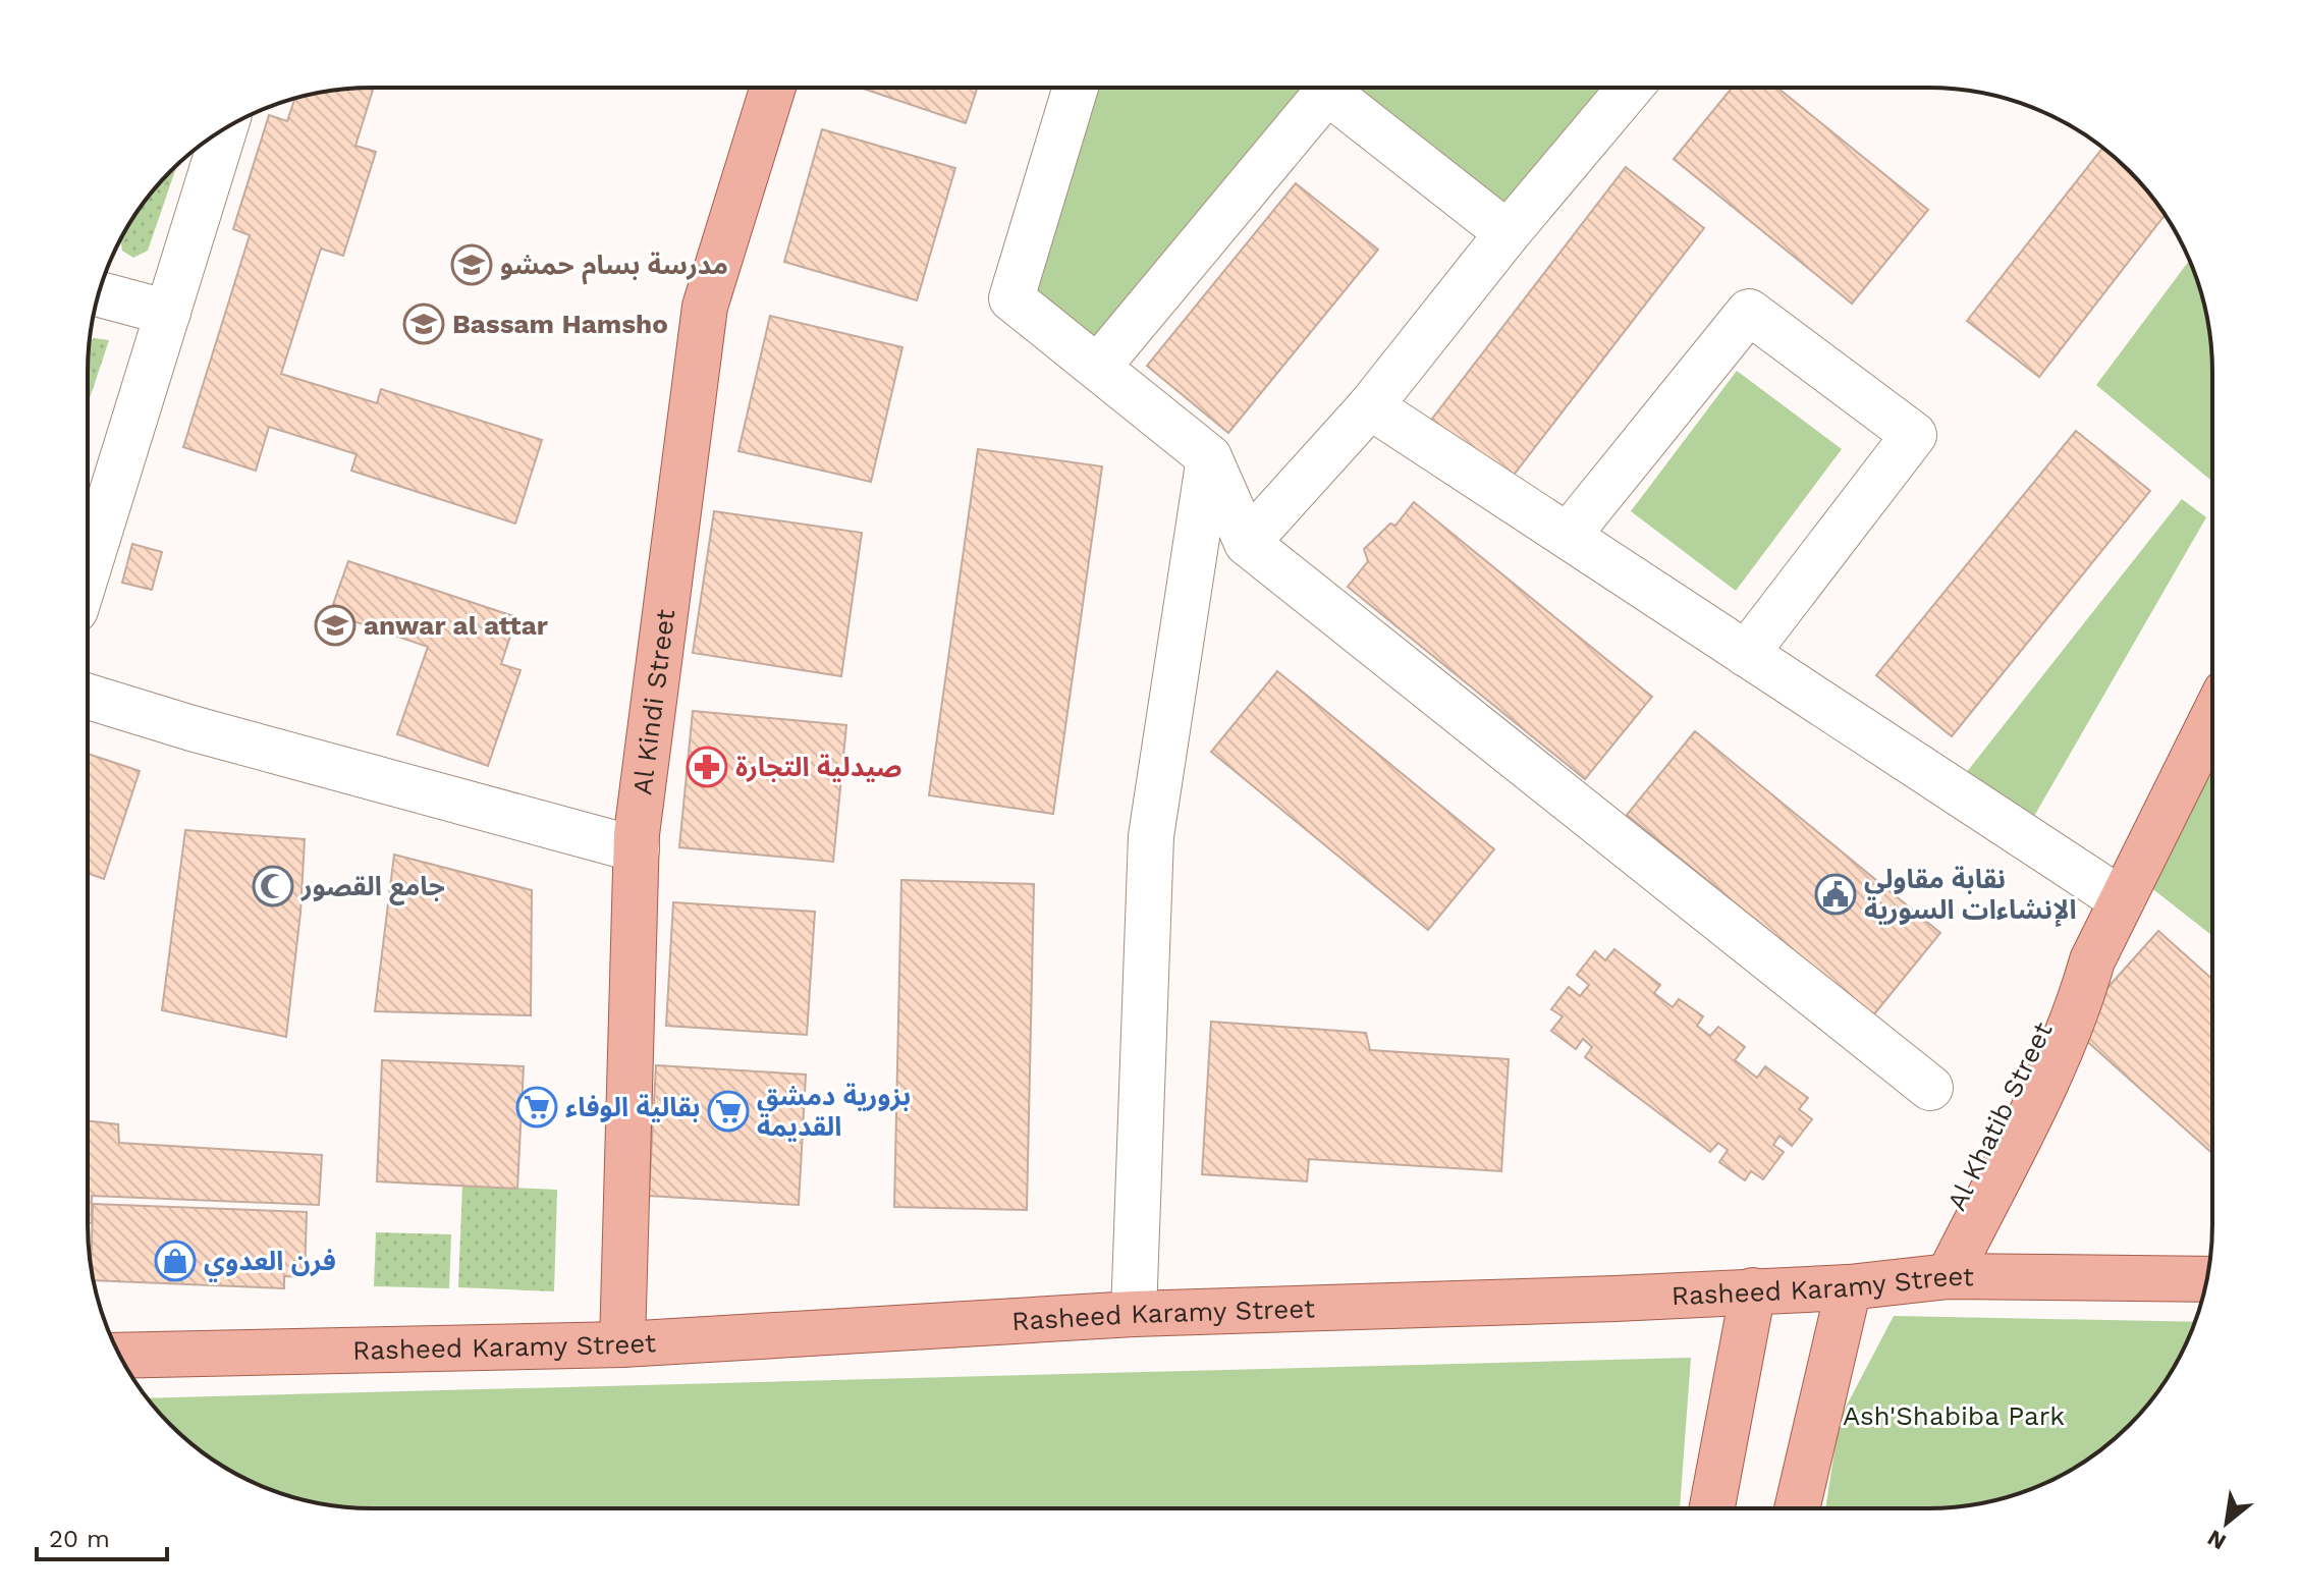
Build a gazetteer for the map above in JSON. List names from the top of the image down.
{
  "streets": {
    "main road": ["Al Kindi Street", "Al Khatib Street", "Rasheed Karamy Street"]
  },
  "crossings": [
    ["Al Kindi Street", "Rasheed Karamy Street"],
    ["Al Khatib Street", "Rasheed Karamy Street"]
  ],
  "parks": ["Ash'Shabiba Park"],
  "places": {
    "school or university": ["مدرسة بسام حمشو", "Bassam Hamsho", "anwar al attar"],
    "pharmacy": ["صيدلية التجارة"],
    "mosque": ["جامع القصور"],
    "public building": ["نقابة مقاولي الإنشاءات السورية"],
    "supermarket": ["بقالية الوفاء", "بزورية دمشق القديمة"],
    "shop": ["فرن العدوي"]
  },
  "scale_bar": "20 m",
  "north": "bottom left"
}
